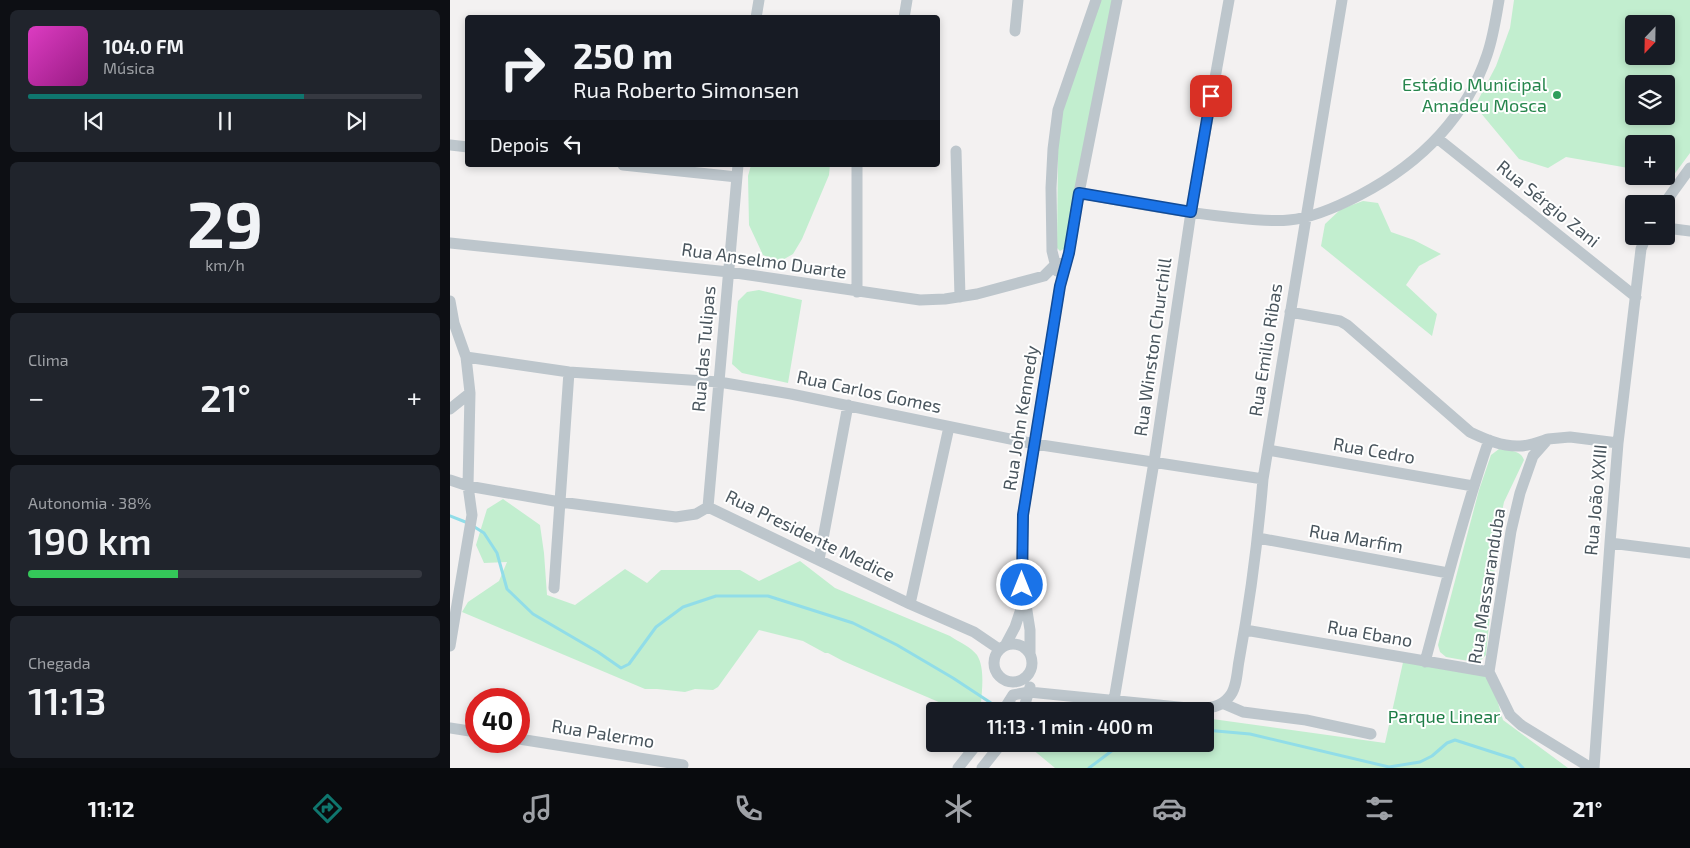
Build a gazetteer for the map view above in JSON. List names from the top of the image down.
{
  "streets": {
    "street": [
      "Rua Sérgio Zani",
      "Rua Anselmo Duarte",
      "Rua Winston Churchill",
      "Rua das Tulipas",
      "Rua Emilio Ribas",
      "Rua Carlos Gomes",
      "Rua John Kennedy",
      "Rua Cedro",
      "Rua João XXIII",
      "Rua Presidente Medice",
      "Rua Marfim",
      "Rua Massaranduba",
      "Rua Ebano",
      "Rua Palermo"
    ]
  },
  "crossings": [
    ["Rua Sérgio Zani", "Rua João XXIII"],
    ["Rua Anselmo Duarte", "Rua das Tulipas"],
    ["Rua Anselmo Duarte", "Rua John Kennedy"],
    ["Rua Winston Churchill", "Rua Carlos Gomes"],
    ["Rua das Tulipas", "Rua Carlos Gomes"],
    ["Rua das Tulipas", "Rua Presidente Medice"],
    ["Rua Emilio Ribas", "Rua Carlos Gomes"],
    ["Rua Emilio Ribas", "Rua Cedro"],
    ["Rua Emilio Ribas", "Rua Marfim"],
    ["Rua Emilio Ribas", "Rua Ebano"],
    ["Rua Carlos Gomes", "Rua John Kennedy"],
    ["Rua John Kennedy", "Rua Presidente Medice"],
    ["Rua João XXIII", "Rua Massaranduba"],
    ["Rua Massaranduba", "Rua Ebano"]
  ],
  "parks": ["Parque Linear"],
  "places": ["Estádio Municipal Amadeu Mosca"],
  "north": "bottom",
  "page": {
    "map_buttons": ["+", "−"],
    "turn": ["250 m", "Rua Roberto Simonsen"],
    "song": ["104.0 FM", "Música"],
    "then": "Depois",
    "tile": [
      ["29", "km/h"],
      "Clima",
      ["Autonomia · 38%", "190 km"],
      ["Chegada", "11:13"]
    ],
    "heat": ["−", "21°", "+"],
    "limit": "40",
    "trip": "11:13 · 1 min · 400 m",
    "tabs": ["11:12", "21°"]
  }
}
